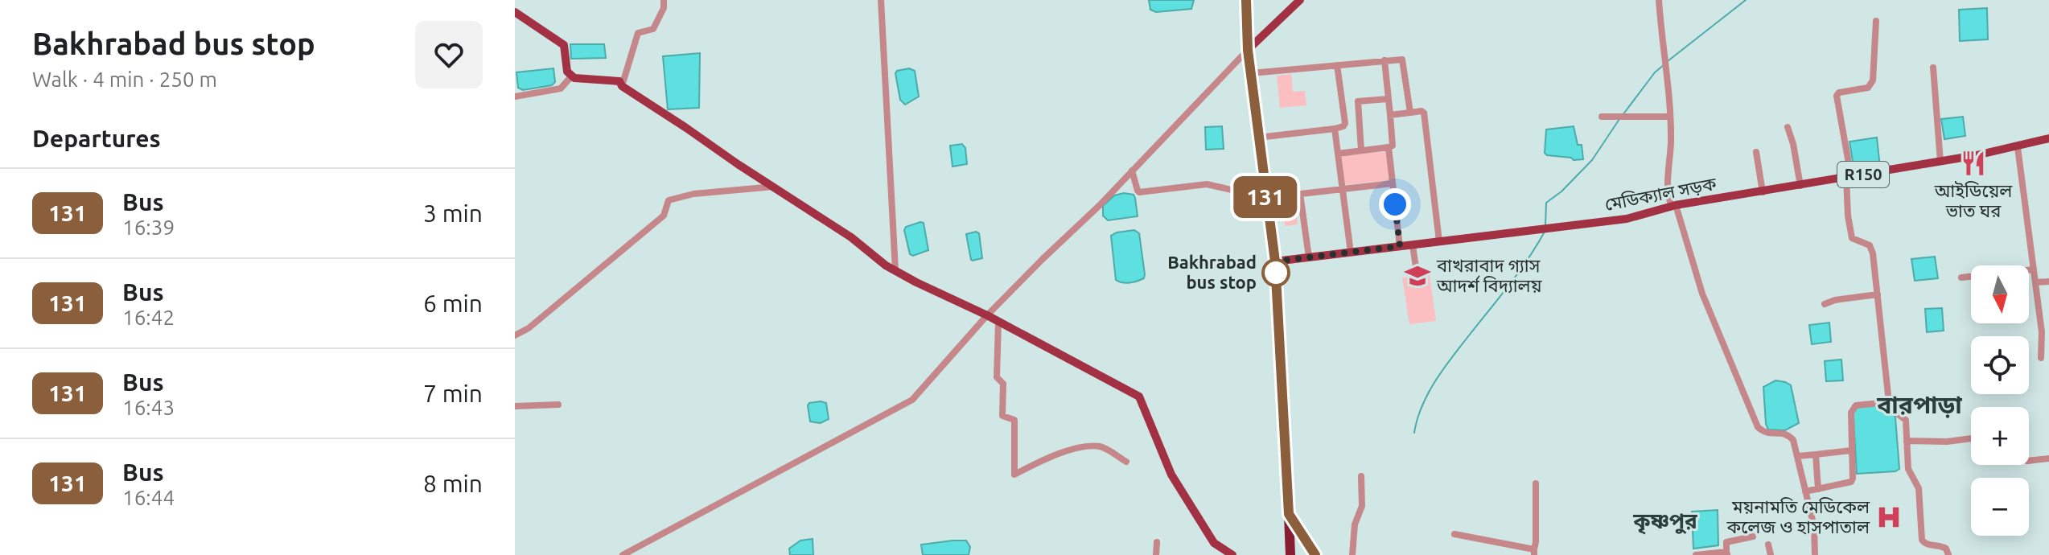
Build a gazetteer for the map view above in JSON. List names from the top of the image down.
{
  "streets": {
    "main road": ["R150", "মেডিক্যাল সড়ক"]
  },
  "districts": ["বারপাড়া", "কৃষ্ণপুর"],
  "places": {
    "restaurant": ["আইডিয়েল ভাত ঘর"],
    "other": ["Bakhrabad bus stop"],
    "school or university": ["বাখরাবাদ গ্যাস আদর্শ বিদ্যালয়"],
    "hospital": ["ময়নামতি মেডিকেল কলেজ ও হাসপাতাল"]
  },
  "lines": ["bus line 131"],
  "north": "bottom",
  "page": {
    "heading": [
      ["Bakhrabad bus stop", "Walk · 4 min · 250 m"],
      "Departures"
    ],
    "on_map": "131",
    "list": [
      {
        "mark": "131",
        "name": "Bus",
        "note": "16:39",
        "value": "3 min"
      },
      {
        "mark": "131",
        "name": "Bus",
        "note": "16:42",
        "value": "6 min"
      },
      {
        "mark": "131",
        "name": "Bus",
        "note": "16:43",
        "value": "7 min"
      },
      {
        "mark": "131",
        "name": "Bus",
        "note": "16:44",
        "value": "8 min"
      }
    ],
    "map_buttons": ["+", "−"]
  }
}
